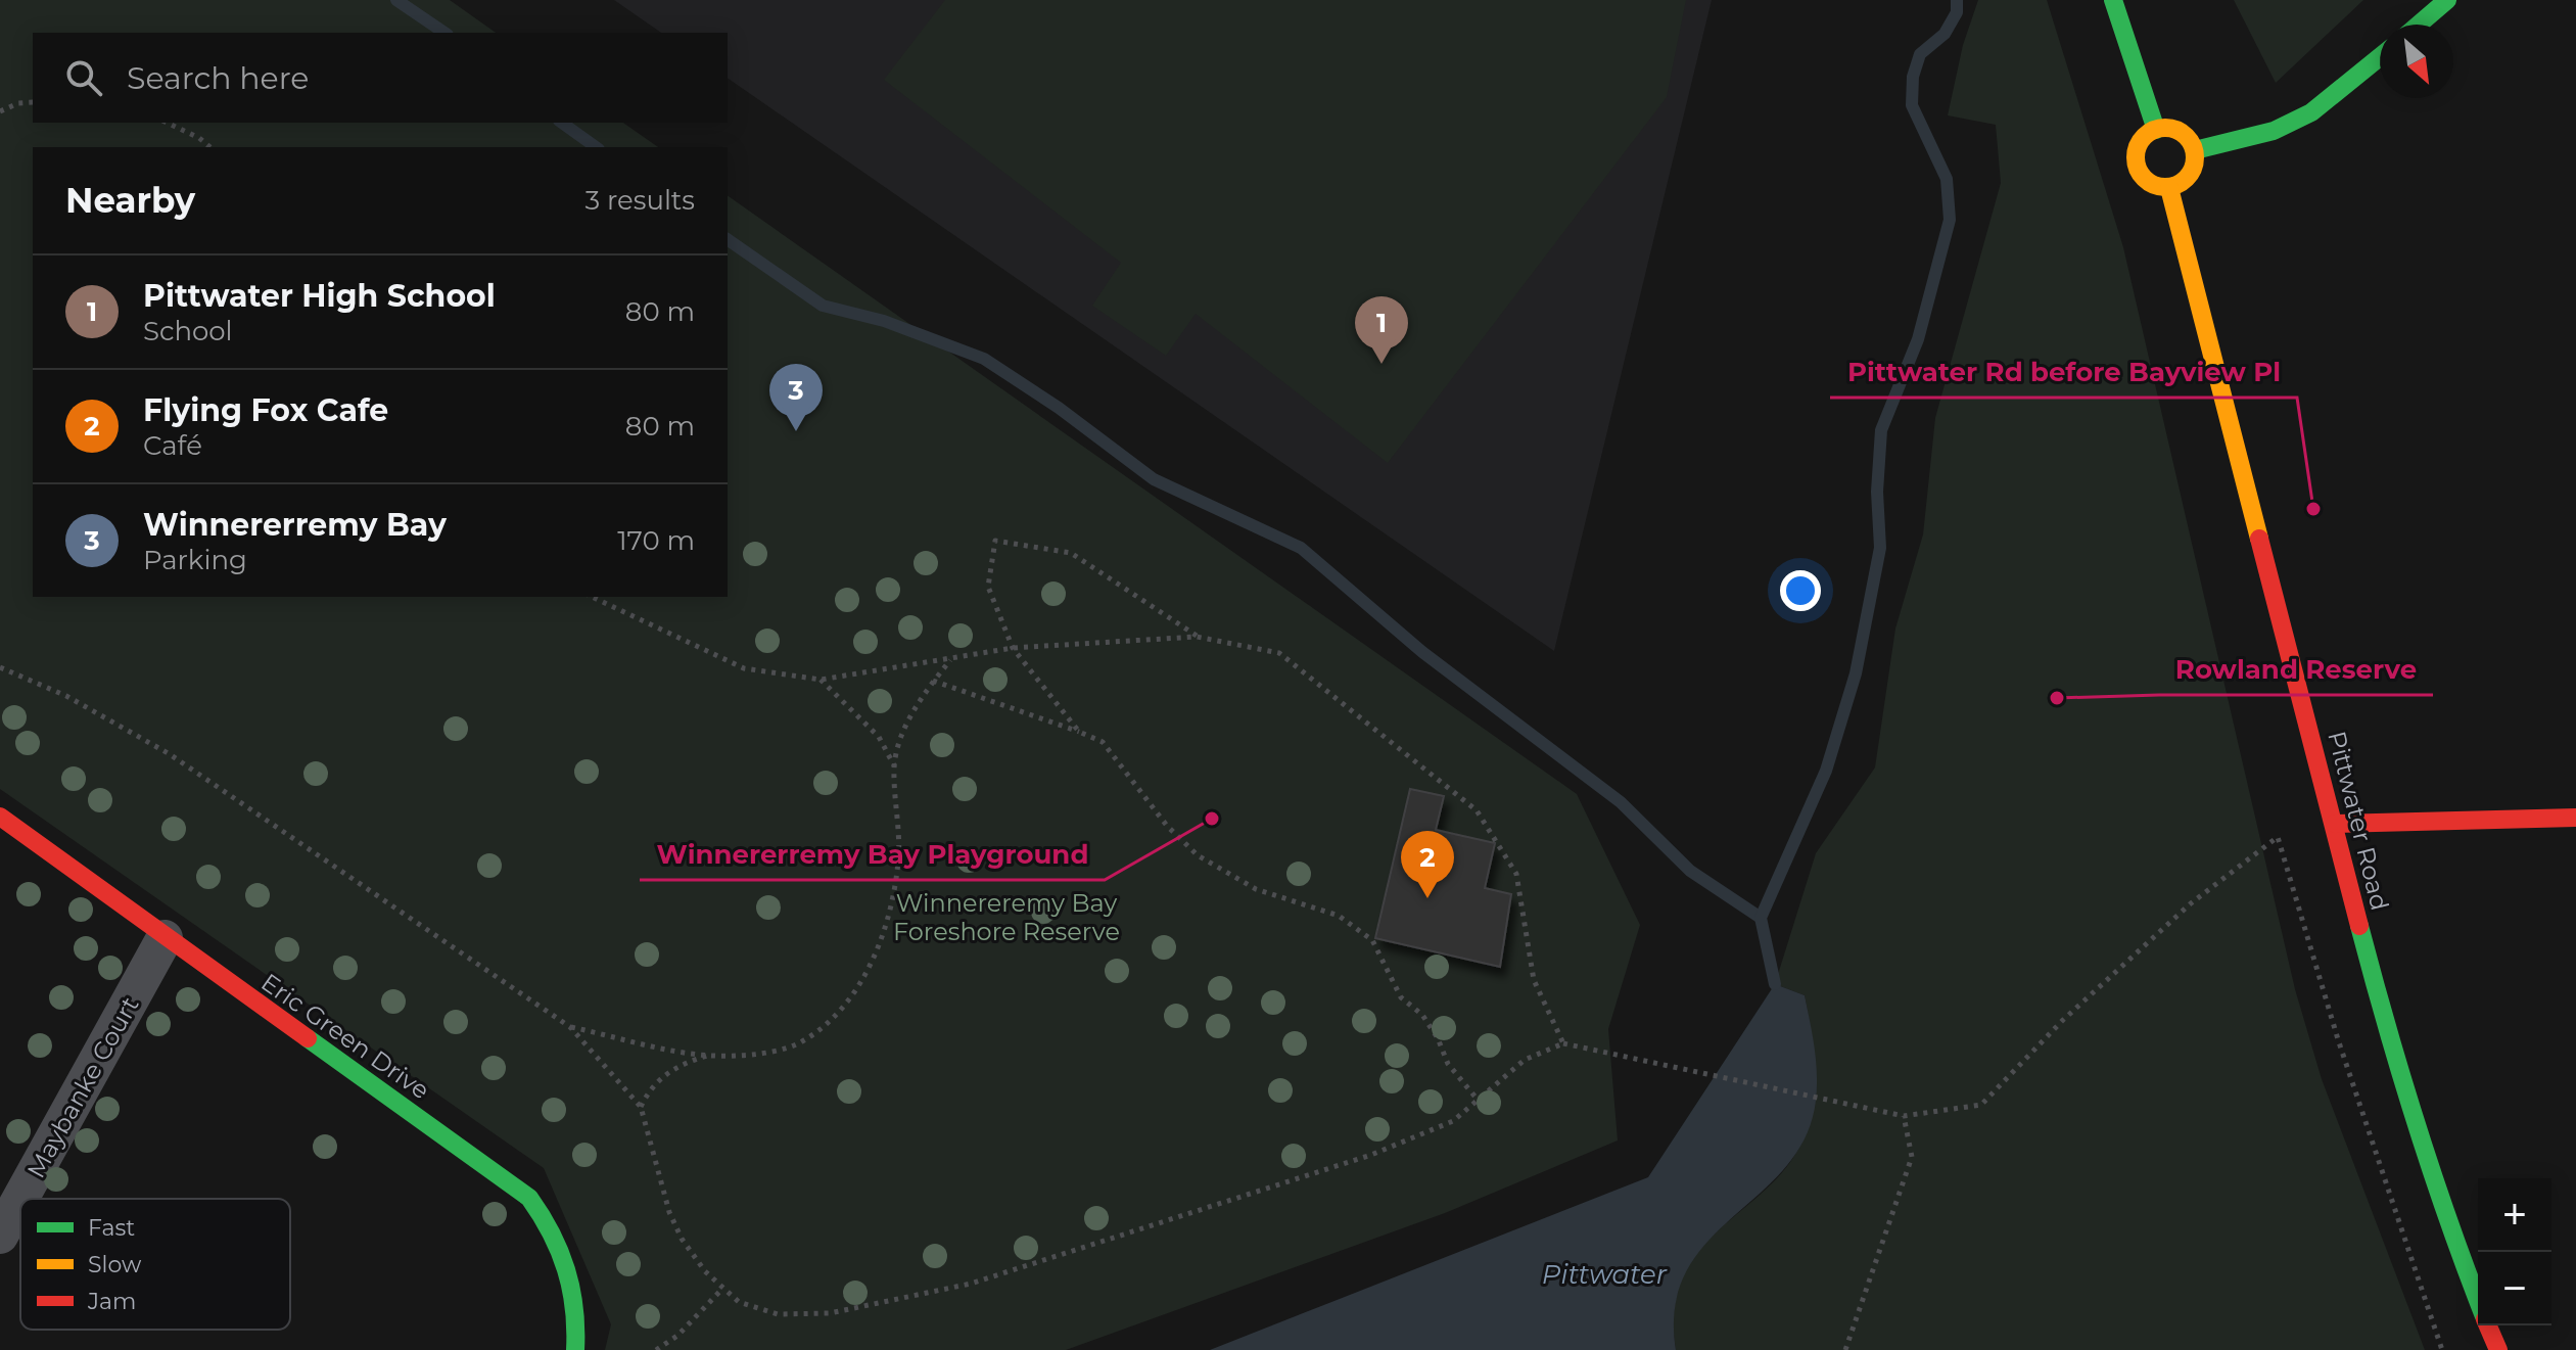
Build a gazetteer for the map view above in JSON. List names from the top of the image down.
{
  "streets": {
    "main road": ["Pittwater Road", "Eric Green Drive"],
    "street": ["Maybanke Court"]
  },
  "crossings": [
    ["Eric Green Drive", "Maybanke Court"]
  ],
  "water": ["Pittwater"],
  "parks": ["Winnereremy Bay Foreshore Reserve"],
  "places": ["Pittwater Rd before Bayview Pl", "Rowland Reserve", "Winnererremy Bay Playground"],
  "legend": ["Fast", "Slow", "Jam"],
  "north": "bottom right",
  "page": {
    "search": "Search here",
    "heading": ["Nearby", "3 results"],
    "list": [
      {
        "mark": "1",
        "name": "Pittwater High School",
        "note": "School",
        "value": "80 m"
      },
      {
        "mark": "2",
        "name": "Flying Fox Cafe",
        "note": "Café",
        "value": "80 m"
      },
      {
        "mark": "3",
        "name": "Winnererremy Bay",
        "note": "Parking",
        "value": "170 m"
      }
    ],
    "pins": ["1", "3", "2"],
    "map_buttons": ["+", "−"]
  }
}
